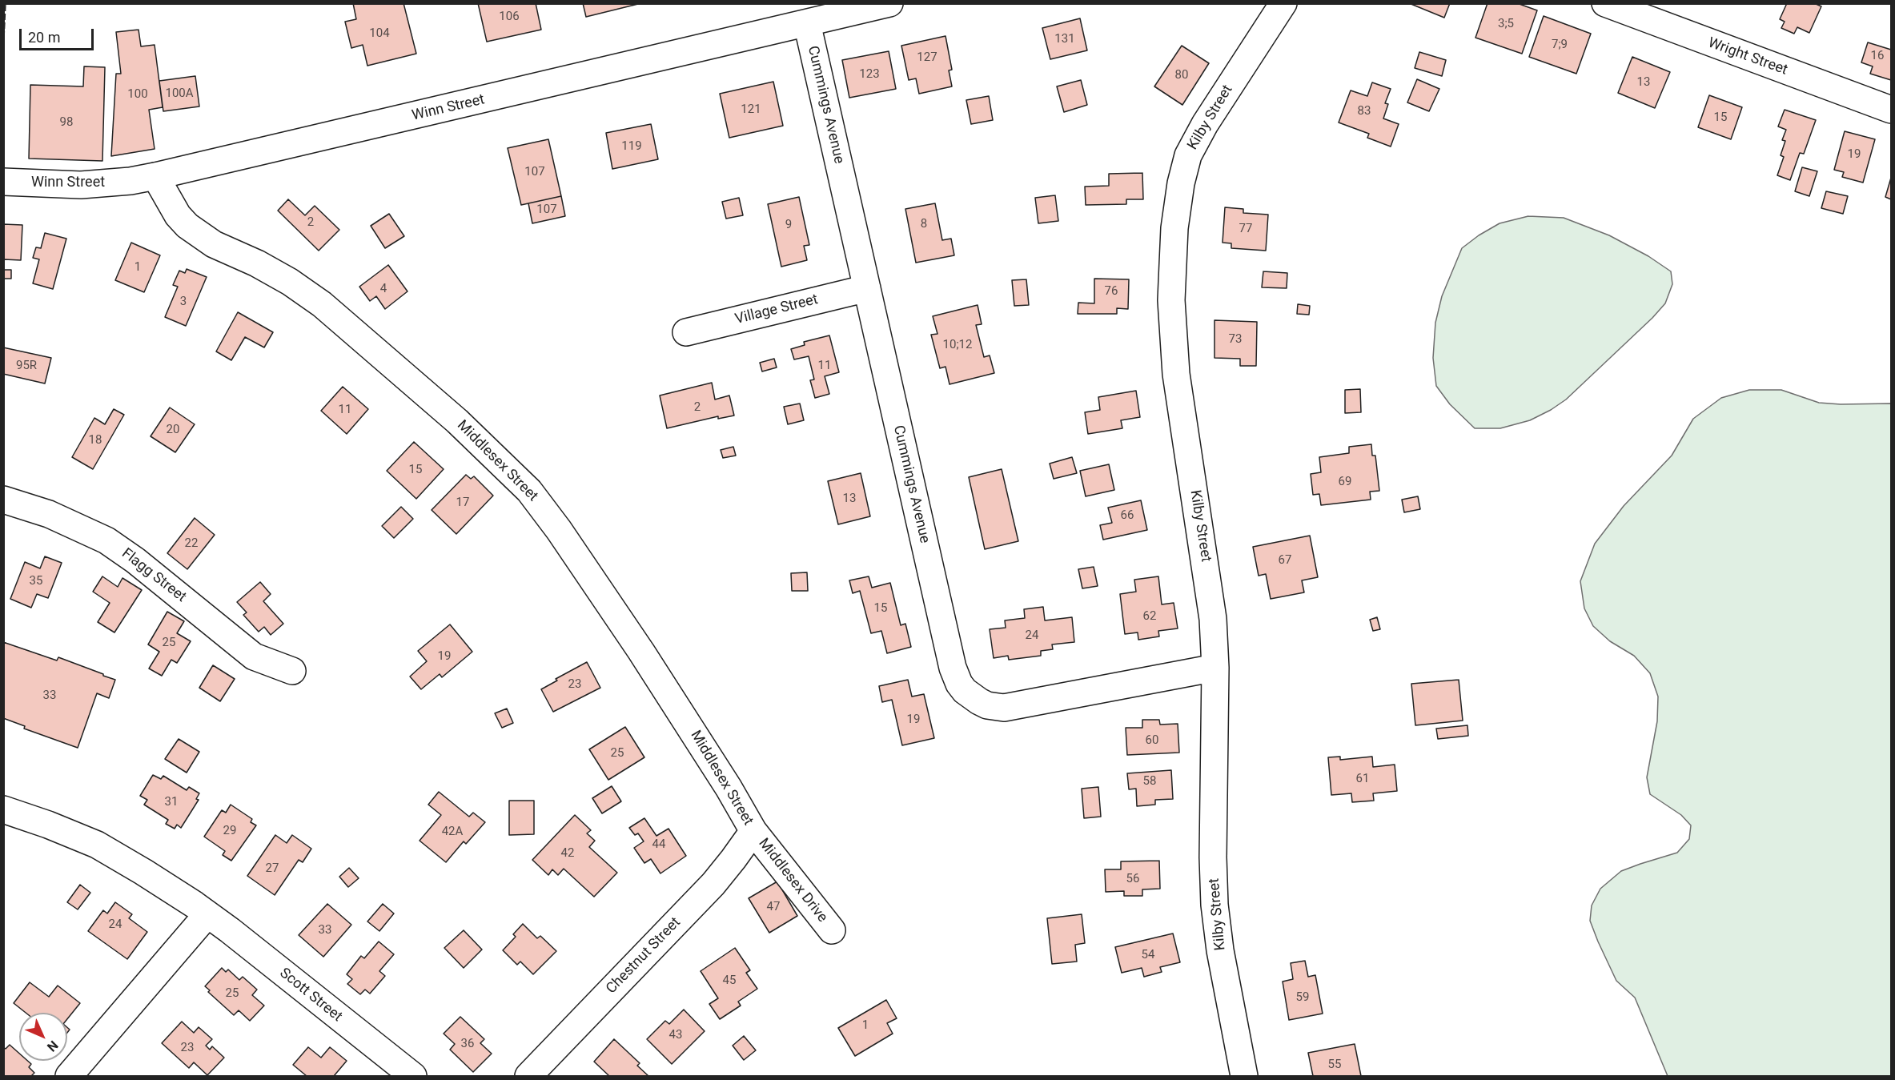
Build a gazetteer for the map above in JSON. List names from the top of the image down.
{
  "streets": {
    "street": [
      "Wright Street",
      "Cummings Avenue",
      "Winn Street",
      "Kilby Street",
      "Village Street",
      "Middlesex Street",
      "Flagg Street",
      "Middlesex Drive",
      "Chestnut Street",
      "Scott Street"
    ]
  },
  "crossings": [
    ["Cummings Avenue", "Winn Street"],
    ["Cummings Avenue", "Kilby Street"],
    ["Cummings Avenue", "Village Street"],
    ["Winn Street", "Middlesex Street"],
    ["Middlesex Street", "Middlesex Drive"],
    ["Middlesex Street", "Chestnut Street"],
    ["Middlesex Drive", "Chestnut Street"]
  ],
  "house_numbers": [
    "106",
    "3;5",
    "104",
    "131",
    "7;9",
    "16",
    "127",
    "123",
    "80",
    "13",
    "100A",
    "100",
    "121",
    "83",
    "15",
    "98",
    "119",
    "19",
    "107",
    "107",
    "2",
    "8",
    "9",
    "77",
    "1",
    "4",
    "76",
    "3",
    "73",
    "10;12",
    "95R",
    "11",
    "2",
    "11",
    "20",
    "18",
    "15",
    "69",
    "13",
    "17",
    "66",
    "22",
    "67",
    "35",
    "15",
    "62",
    "24",
    "25",
    "19",
    "23",
    "33",
    "19",
    "60",
    "25",
    "61",
    "58",
    "31",
    "29",
    "42A",
    "44",
    "42",
    "27",
    "56",
    "47",
    "24",
    "33",
    "54",
    "45",
    "25",
    "59",
    "1",
    "43",
    "36",
    "23",
    "55"
  ],
  "scale_bar": "20 m",
  "north": "bottom right"
}
